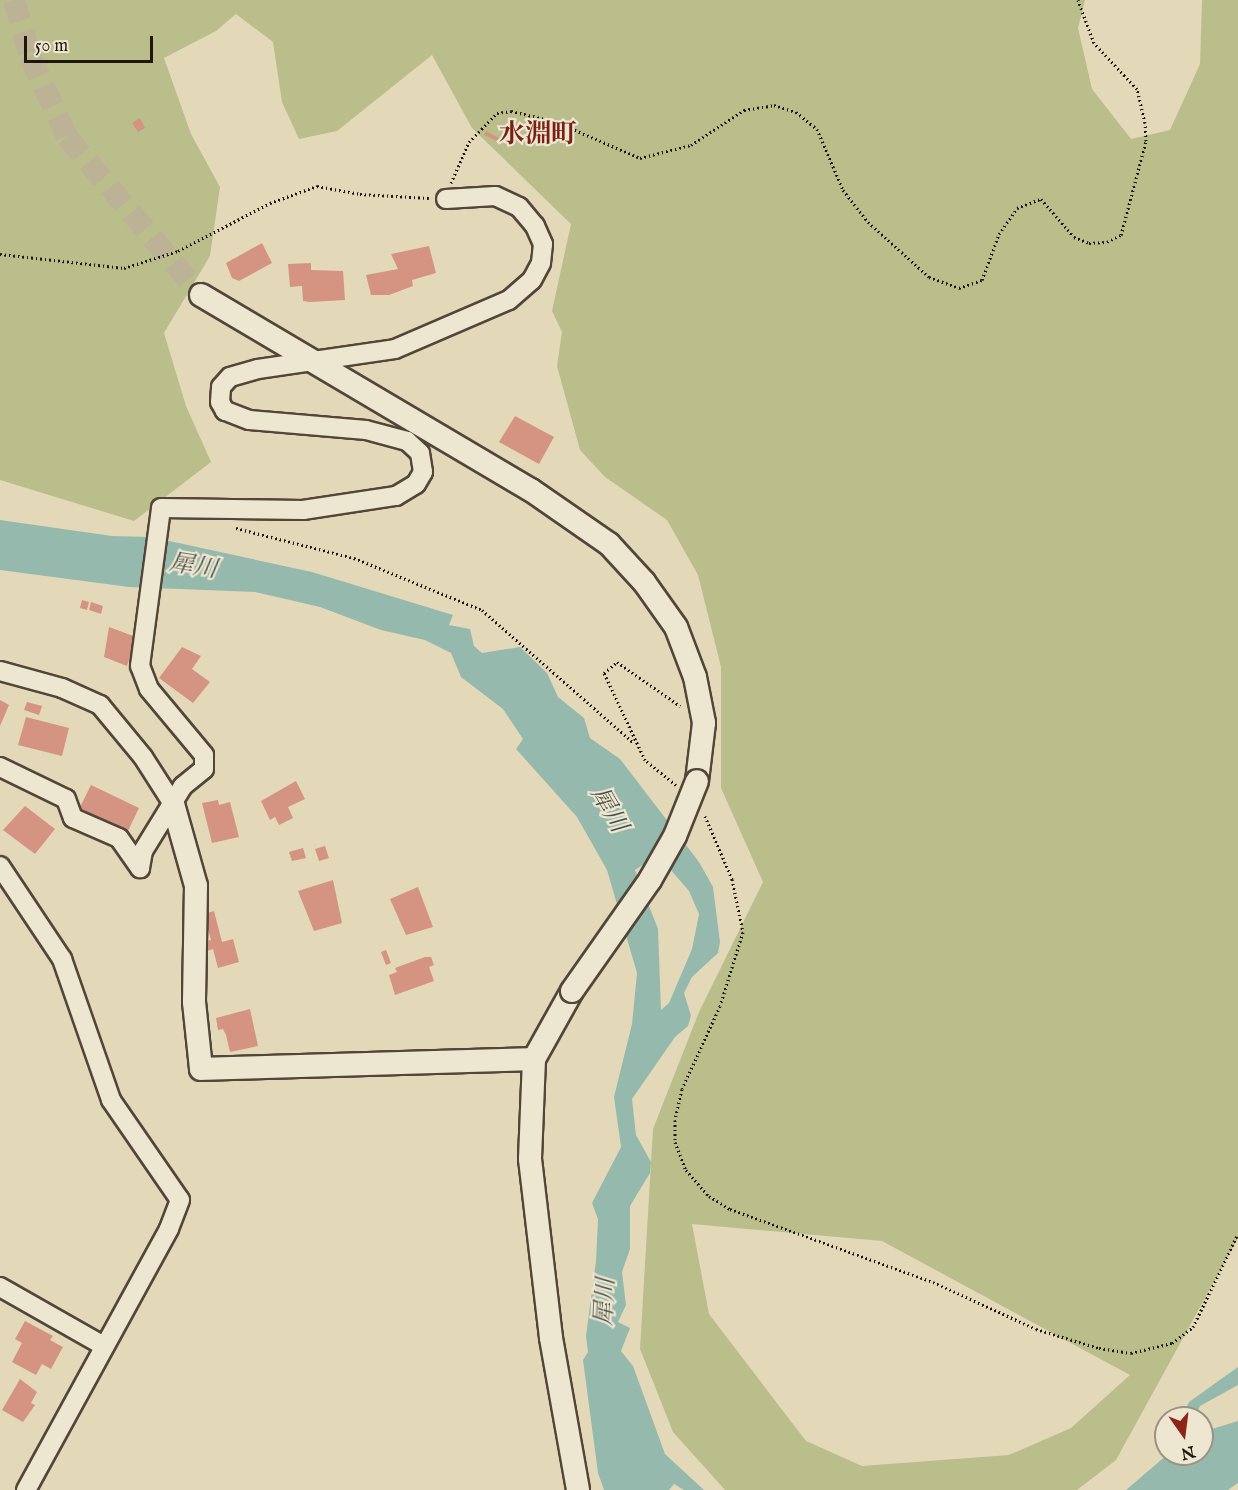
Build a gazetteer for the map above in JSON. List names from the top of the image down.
{
  "districts": ["水淵町"],
  "water": ["犀川"],
  "scale_bar": "50 m",
  "north": "bottom"
}
